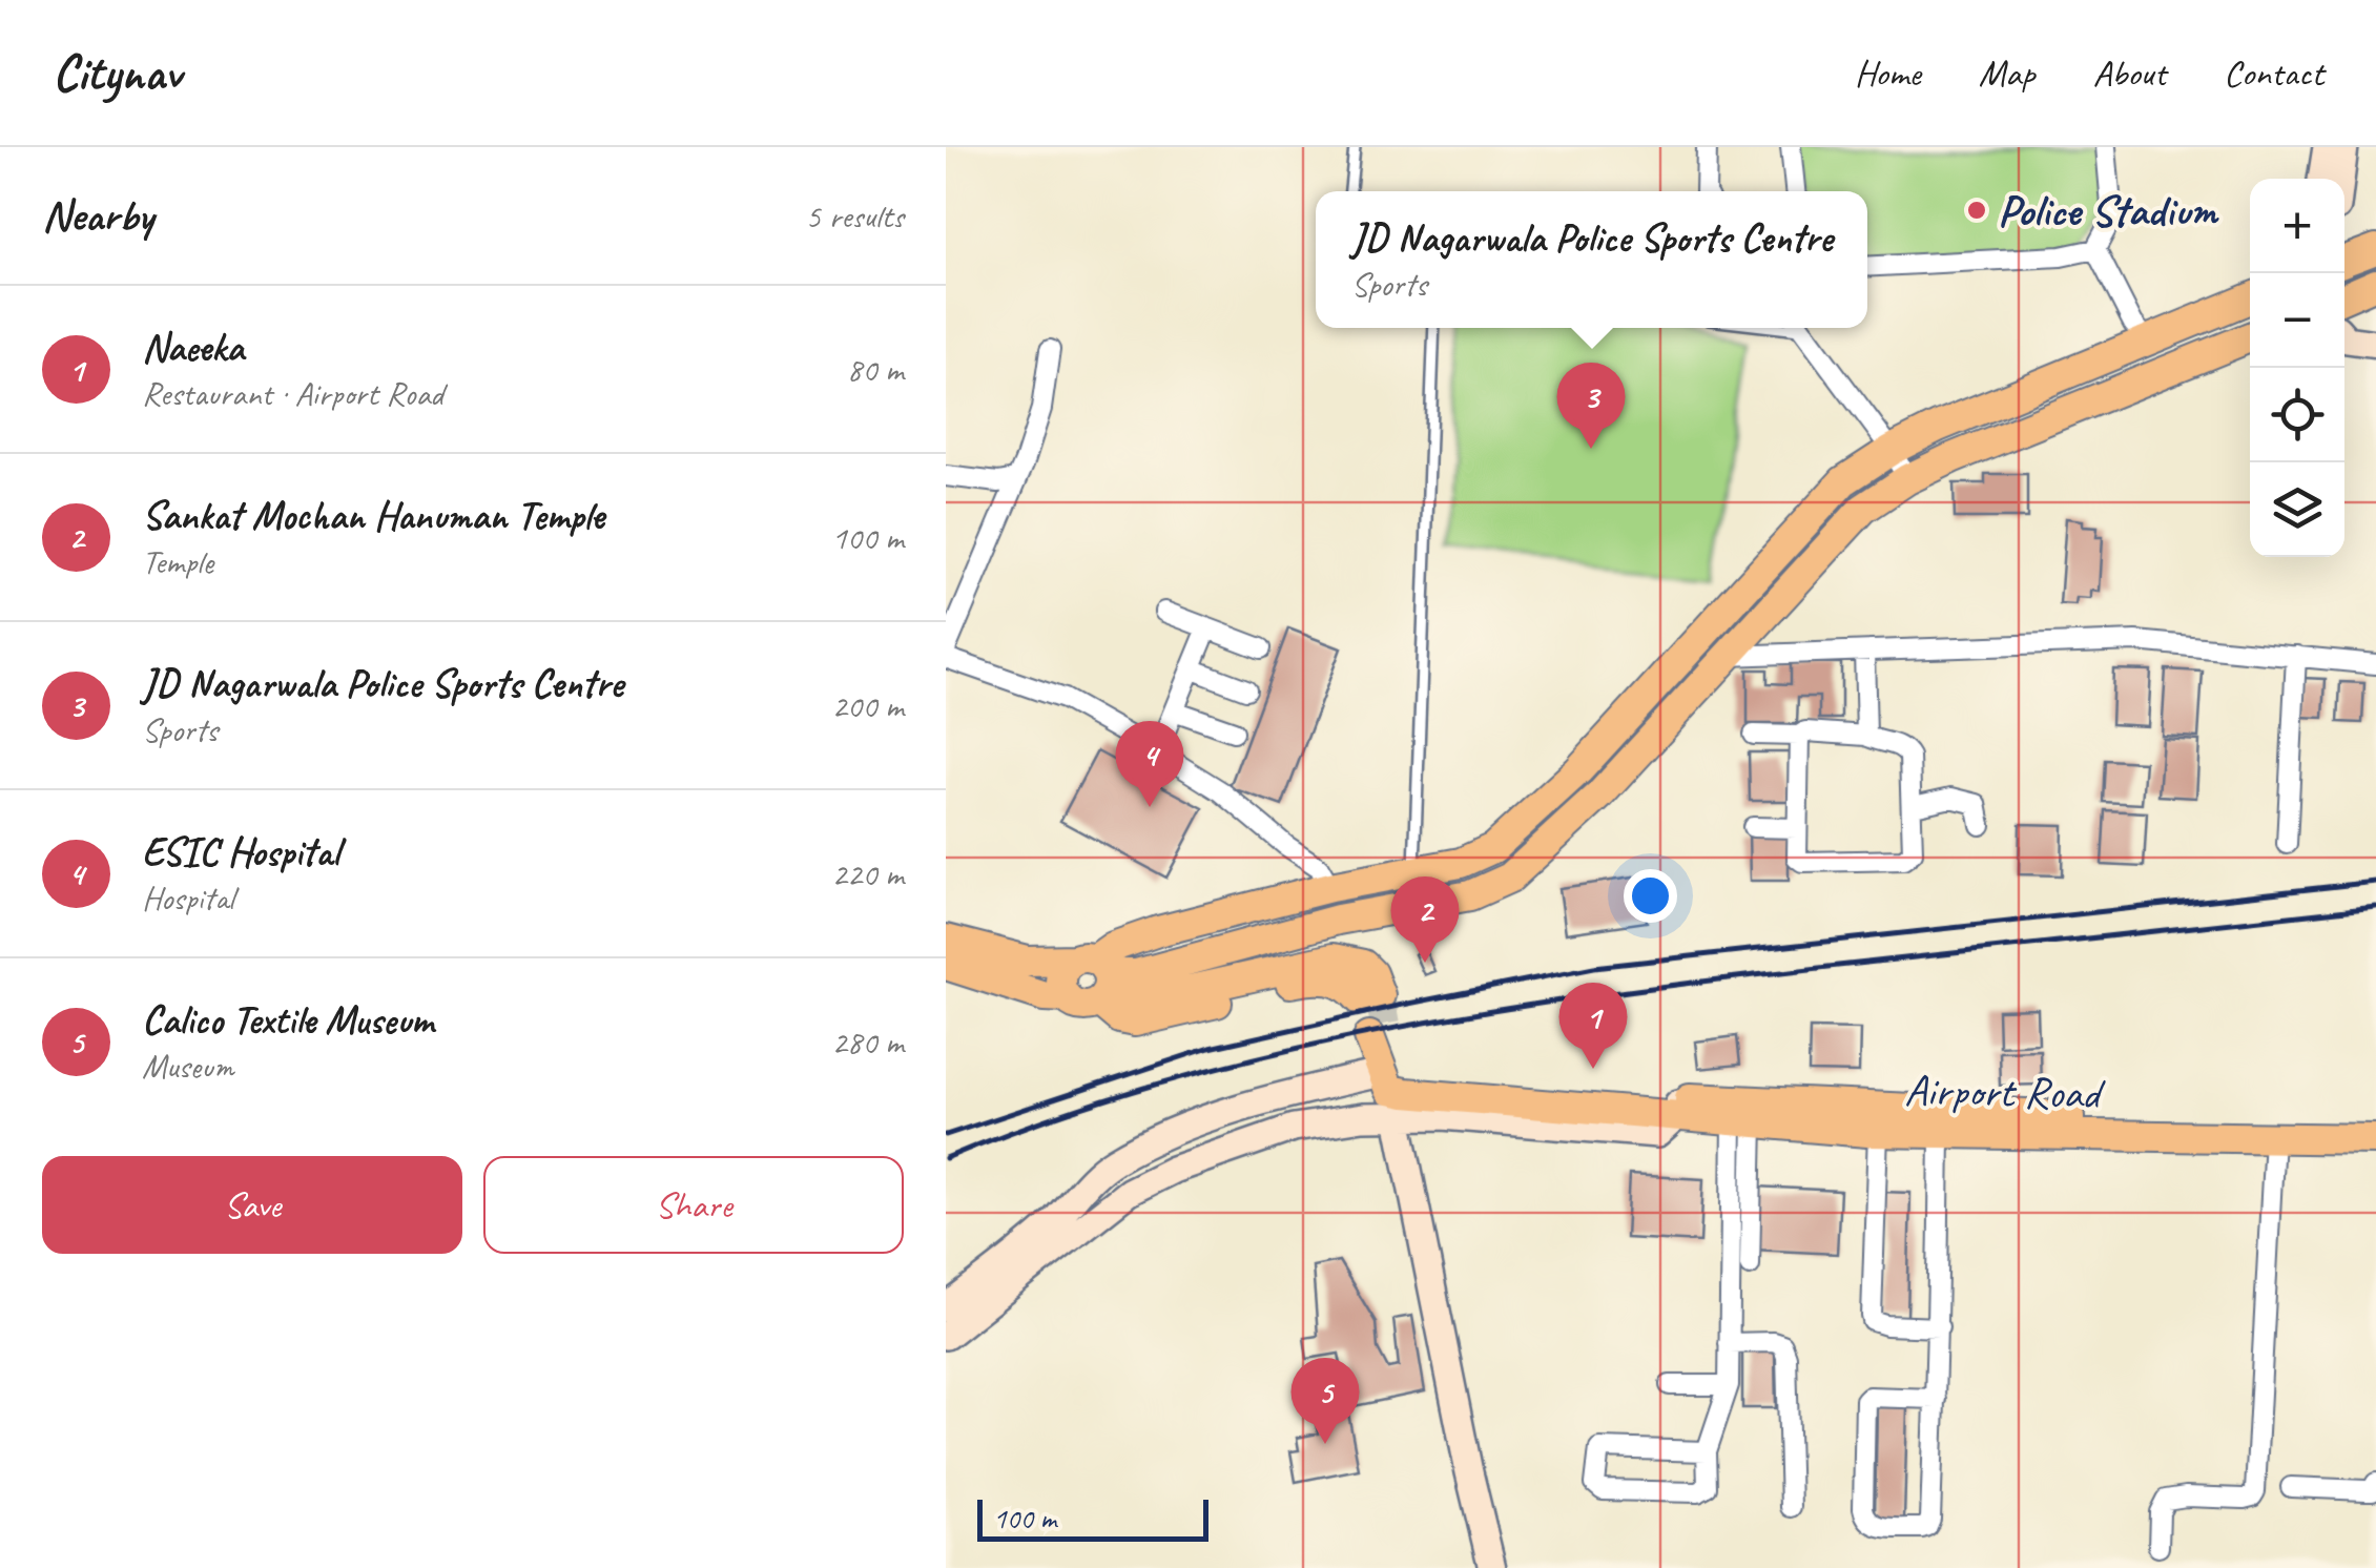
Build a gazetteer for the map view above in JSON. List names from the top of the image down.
{
  "streets": {
    "main road": ["Airport Road"]
  },
  "places": ["Police Stadium"],
  "scale_bar": "100 m",
  "page": {
    "header": "Citynav",
    "nav": [
      "Home",
      "Map",
      "About",
      "Contact"
    ],
    "heading": ["Nearby", "5 results"],
    "map_buttons": ["+", "−"],
    "popup": ["JD Nagarwala Police Sports Centre", "Sports"],
    "list": [
      {
        "mark": "1",
        "name": "Naeeka",
        "note": "Restaurant · Airport Road",
        "value": "80 m"
      },
      {
        "mark": "2",
        "name": "Sankat Mochan Hanuman Temple",
        "note": "Temple",
        "value": "100 m"
      },
      {
        "mark": "3",
        "name": "JD Nagarwala Police Sports Centre",
        "note": "Sports",
        "value": "200 m"
      },
      {
        "mark": "4",
        "name": "ESIC Hospital",
        "note": "Hospital",
        "value": "220 m"
      },
      {
        "mark": "5",
        "name": "Calico Textile Museum",
        "note": "Museum",
        "value": "280 m"
      }
    ],
    "pins": [
      "3",
      "4",
      "2",
      "1",
      "5"
    ],
    "buttons": ["Save", "Share"],
    "scale": "100 m"
  }
}
